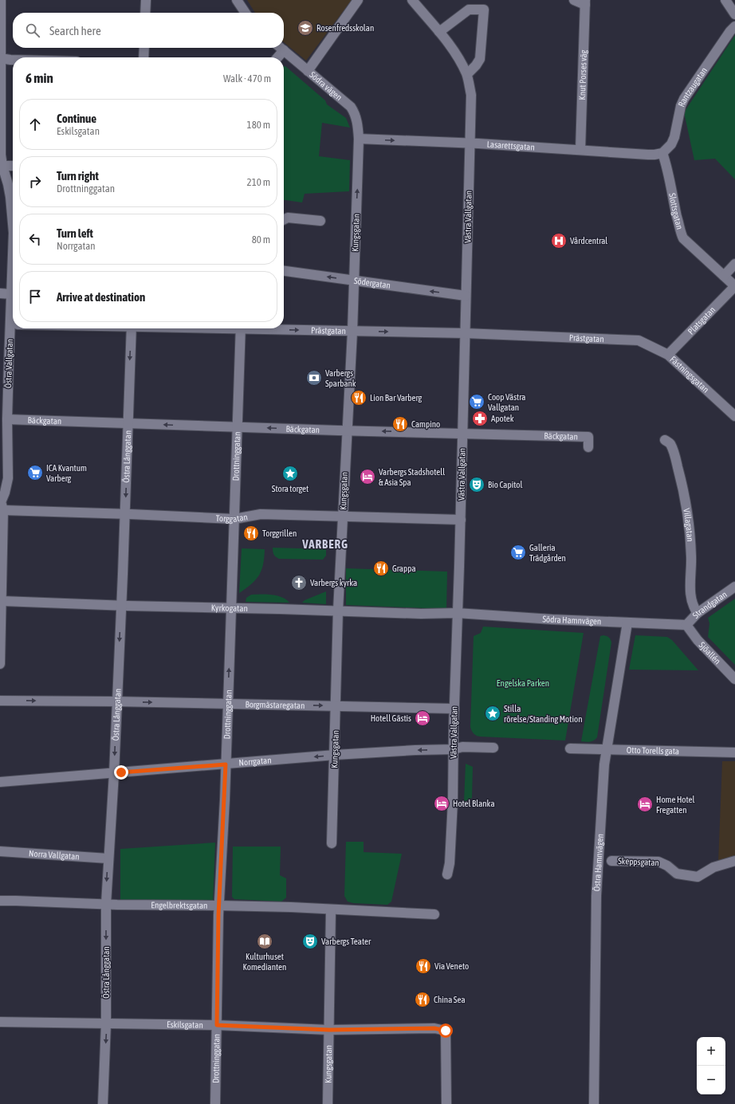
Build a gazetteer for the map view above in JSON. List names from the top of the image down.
{
  "streets": {
    "street": [
      "Knut Porses väg",
      "Södra vägen",
      "Rantzaugatan",
      "Lasarettsgatan",
      "Slottsgatan",
      "Västra Vallgatan",
      "Kungsgatan",
      "Södergatan",
      "Platsgatan",
      "Prästgatan",
      "Östra Vallgatan",
      "Fästningsgatan",
      "Bäckgatan",
      "Östra Långgatan",
      "Drottninggatan",
      "Torggatan",
      "Villagatan",
      "Strandgatan",
      "Kyrkogatan",
      "Södra Hamnvägen",
      "Sjöallén",
      "Borgmästaregatan",
      "Otto Torells gata",
      "Norrgatan",
      "Norra Vallgatan",
      "Skeppsgatan",
      "Östra Hamnvägen",
      "Engelbrektsgatan",
      "Eskilsgatan"
    ]
  },
  "crossings": [
    ["Knut Porses väg", "Lasarettsgatan"],
    ["Södra vägen", "Lasarettsgatan"],
    ["Södra vägen", "Kungsgatan"],
    ["Rantzaugatan", "Lasarettsgatan"],
    ["Rantzaugatan", "Slottsgatan"],
    ["Lasarettsgatan", "Slottsgatan"],
    ["Lasarettsgatan", "Västra Vallgatan"],
    ["Lasarettsgatan", "Kungsgatan"],
    ["Slottsgatan", "Platsgatan"],
    ["Västra Vallgatan", "Södergatan"],
    ["Västra Vallgatan", "Prästgatan"],
    ["Västra Vallgatan", "Bäckgatan"],
    ["Västra Vallgatan", "Torggatan"],
    ["Västra Vallgatan", "Kyrkogatan"],
    ["Västra Vallgatan", "Södra Hamnvägen"],
    ["Västra Vallgatan", "Borgmästaregatan"],
    ["Västra Vallgatan", "Norrgatan"],
    ["Kungsgatan", "Södergatan"],
    ["Kungsgatan", "Prästgatan"],
    ["Kungsgatan", "Bäckgatan"],
    ["Kungsgatan", "Torggatan"],
    ["Kungsgatan", "Kyrkogatan"],
    ["Kungsgatan", "Borgmästaregatan"],
    ["Kungsgatan", "Norrgatan"],
    ["Kungsgatan", "Engelbrektsgatan"],
    ["Kungsgatan", "Eskilsgatan"],
    ["Platsgatan", "Fästningsgatan"],
    ["Prästgatan", "Fästningsgatan"],
    ["Östra Vallgatan", "Bäckgatan"],
    ["Östra Vallgatan", "Torggatan"],
    ["Östra Vallgatan", "Kyrkogatan"],
    ["Bäckgatan", "Östra Långgatan"],
    ["Bäckgatan", "Drottninggatan"],
    ["Östra Långgatan", "Torggatan"],
    ["Östra Långgatan", "Kyrkogatan"],
    ["Östra Långgatan", "Borgmästaregatan"],
    ["Östra Långgatan", "Norrgatan"],
    ["Östra Långgatan", "Norra Vallgatan"],
    ["Östra Långgatan", "Engelbrektsgatan"],
    ["Östra Långgatan", "Eskilsgatan"],
    ["Drottninggatan", "Torggatan"],
    ["Drottninggatan", "Kyrkogatan"],
    ["Drottninggatan", "Borgmästaregatan"],
    ["Drottninggatan", "Norrgatan"],
    ["Drottninggatan", "Engelbrektsgatan"],
    ["Drottninggatan", "Eskilsgatan"],
    ["Villagatan", "Strandgatan"],
    ["Strandgatan", "Södra Hamnvägen"],
    ["Strandgatan", "Sjöallén"],
    ["Kyrkogatan", "Södra Hamnvägen"],
    ["Södra Hamnvägen", "Sjöallén"],
    ["Södra Hamnvägen", "Östra Hamnvägen"],
    ["Otto Torells gata", "Östra Hamnvägen"]
  ],
  "one_way": [
    "Lasarettsgatan",
    "Södergatan",
    "Prästgatan",
    "Bäckgatan",
    "Östra Långgatan",
    "Borgmästaregatan",
    "Norrgatan"
  ],
  "districts": ["VARBERG"],
  "parks": ["Engelska Parken"],
  "places": {
    "school or university": ["Rosenfredsskolan"],
    "hospital": ["Vårdcentral"],
    "bank": ["Varbergs Sparbank"],
    "restaurant": [
      "Lion Bar Varberg",
      "Campino",
      "Torggrillen",
      "Grappa",
      "Via Veneto",
      "China Sea"
    ],
    "supermarket": ["Coop Västra Vallgatan", "ICA Kvantum Varberg", "Galleria Trädgården"],
    "pharmacy": ["Apotek"],
    "place": ["Stora torget", "Stilla rörelse/Standing Motion"],
    "hotel": [
      "Varbergs Stadshotell & Asia Spa",
      "Hotell Gästis",
      "Hotel Blanka",
      "Home Hotel Fregatten"
    ],
    "theatre": ["Bio Capitol", "Varbergs Teater"],
    "church": ["Varbergs kyrka"],
    "library": ["Kulturhuset Komedianten"]
  },
  "page": {
    "search": "Search here",
    "heading": ["6 min", "Walk · 470 m"],
    "list": [
      ["Continue", "Eskilsgatan", "180 m"],
      ["Turn right", "Drottninggatan", "210 m"],
      ["Turn left", "Norrgatan", "80 m"],
      "Arrive at destination"
    ],
    "map_buttons": ["+", "−"]
  }
}
